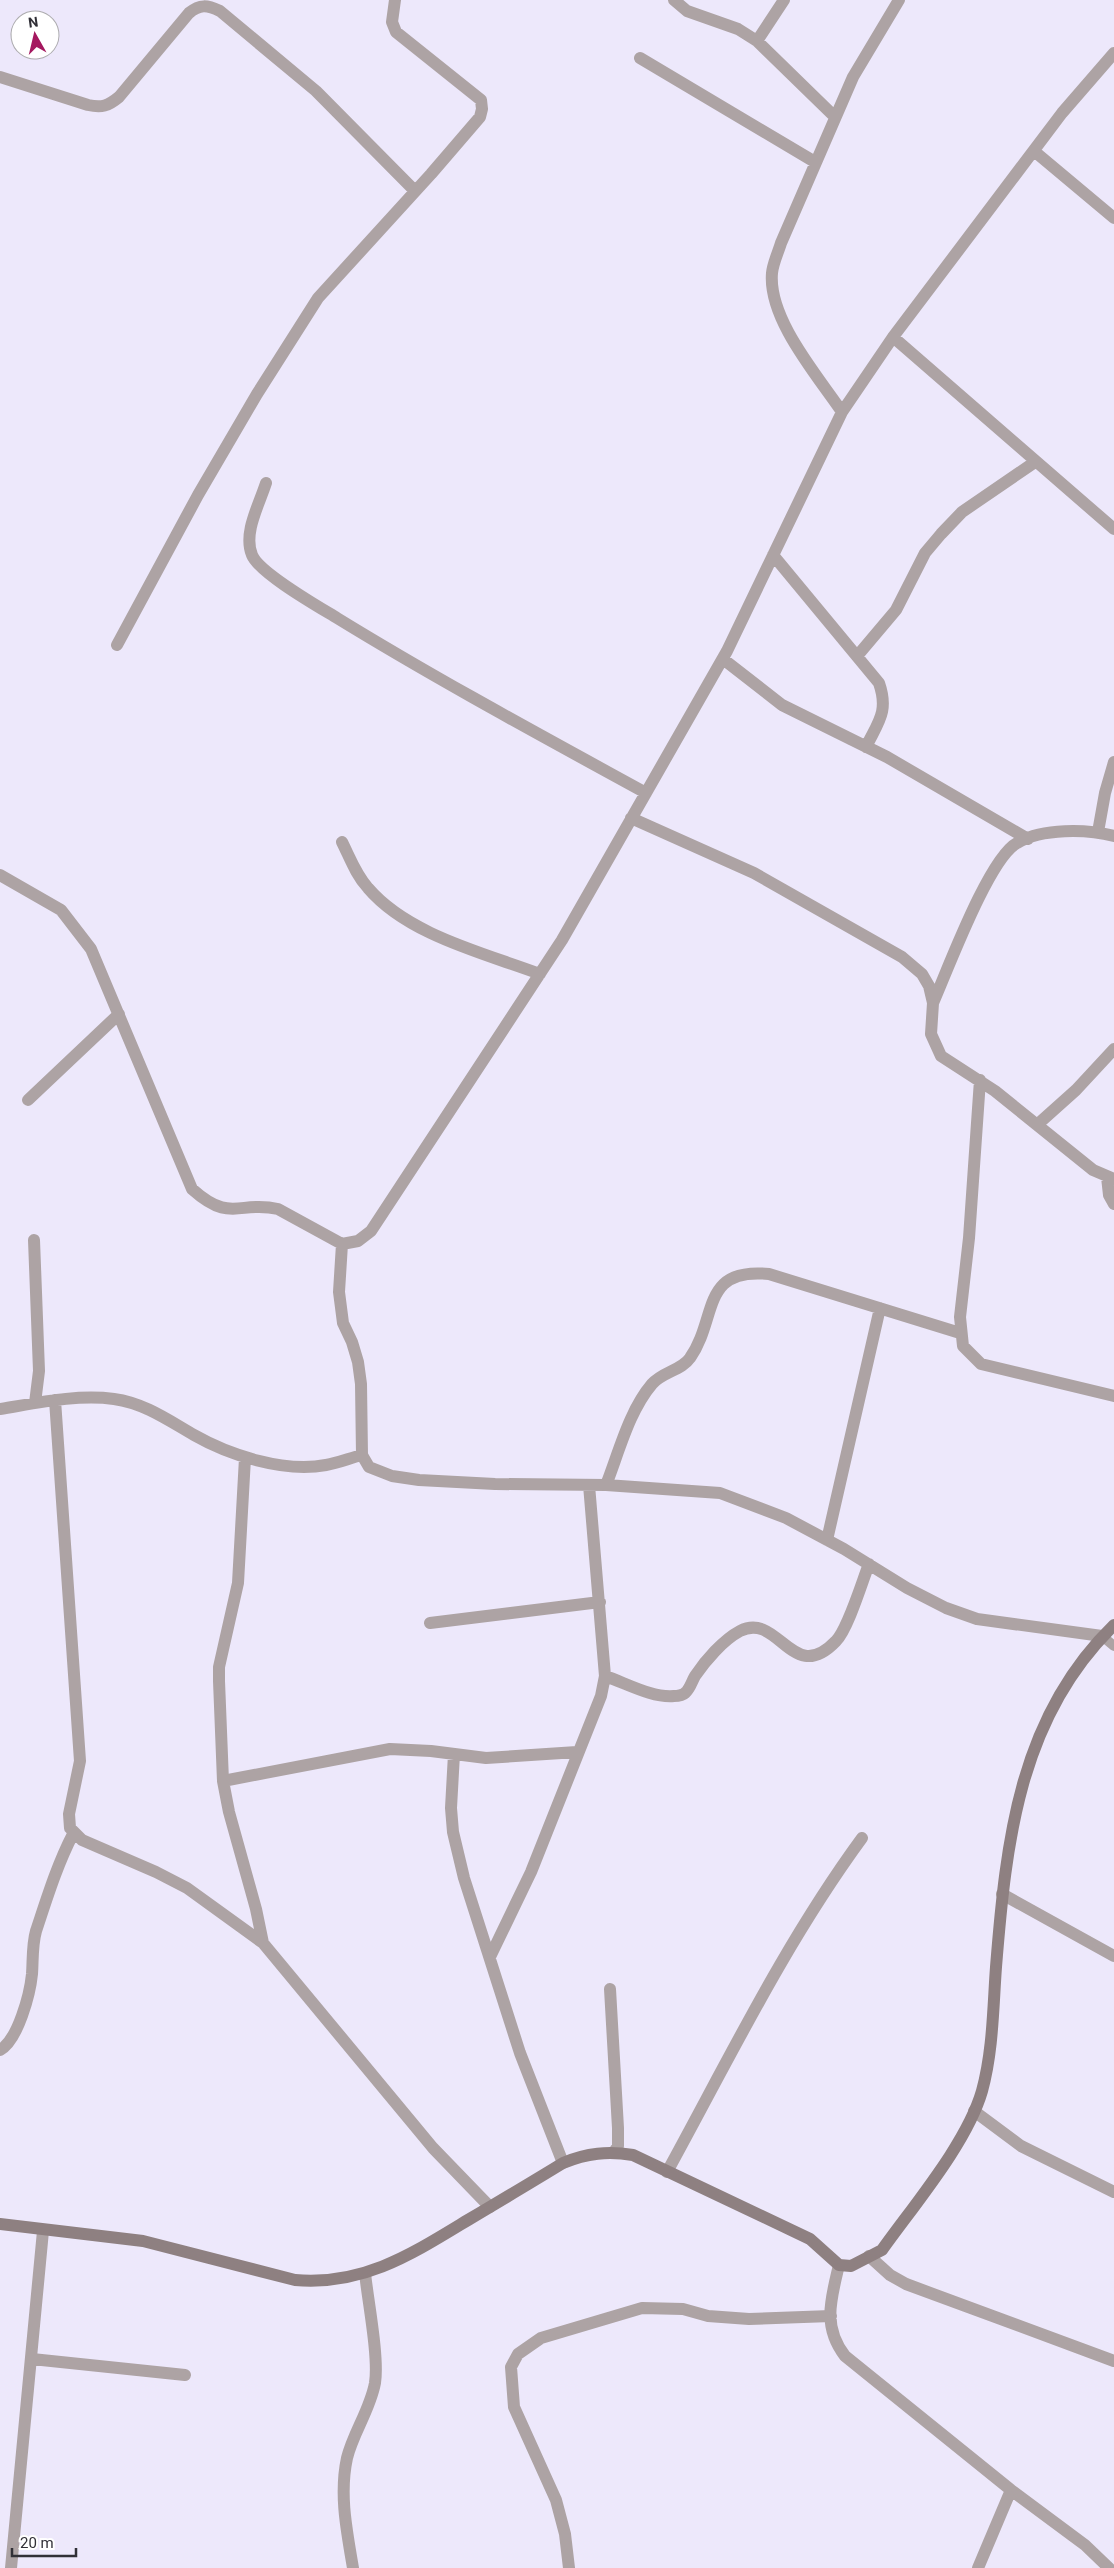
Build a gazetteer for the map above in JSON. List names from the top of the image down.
{
  "scale_bar": "20 m",
  "north": "top"
}
